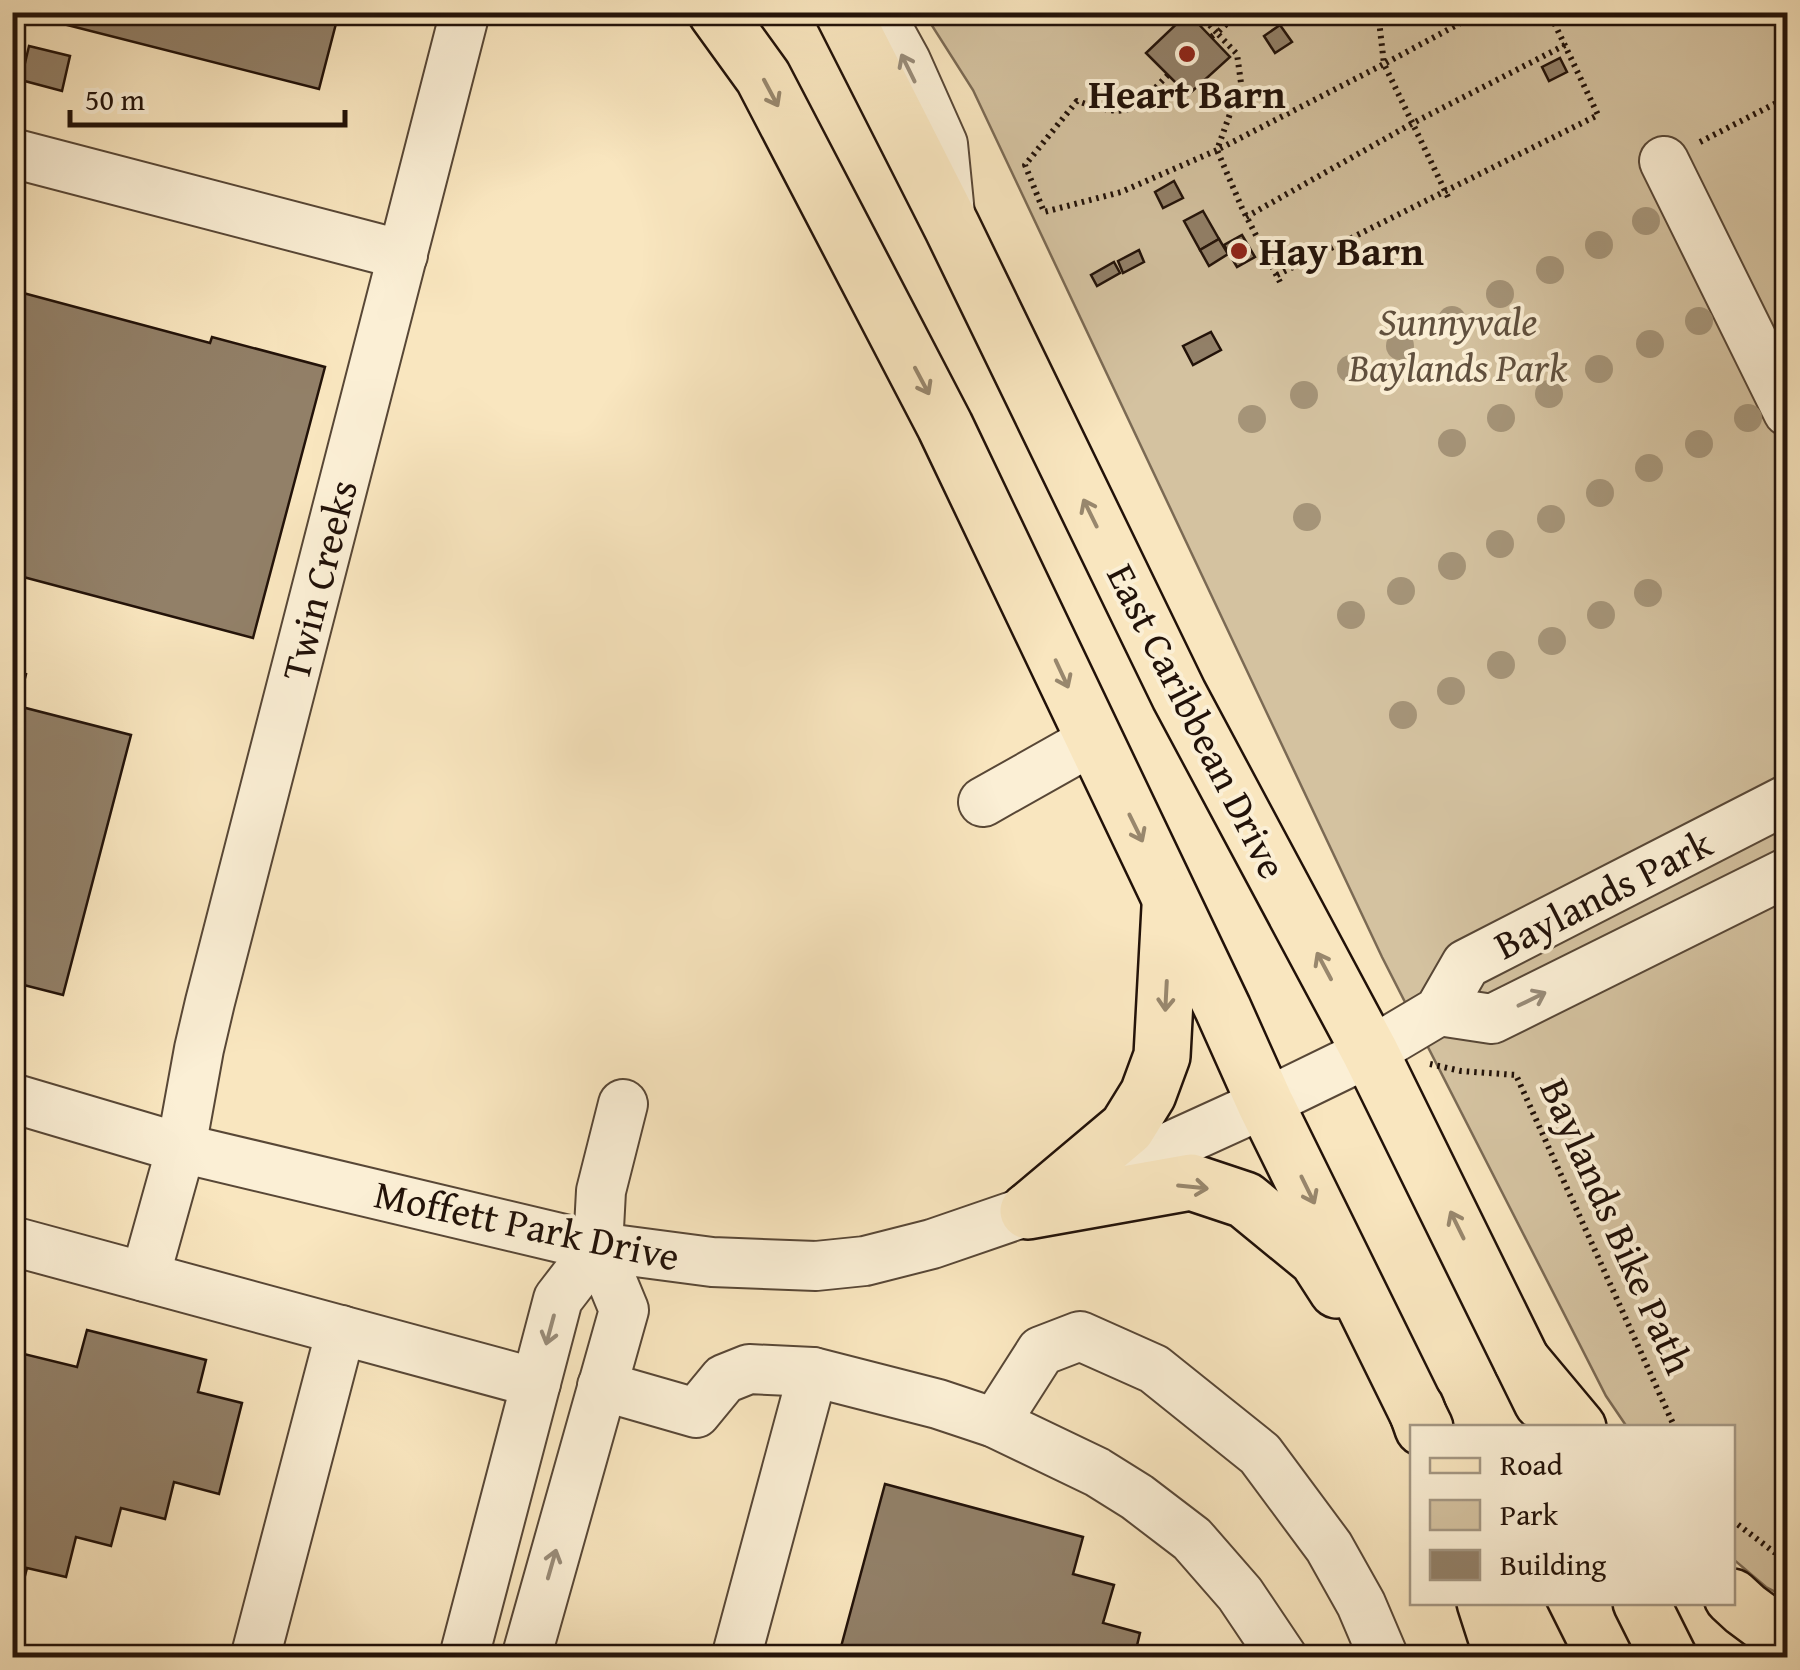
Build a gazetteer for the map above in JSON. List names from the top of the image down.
{
  "streets": {
    "main road": ["East Caribbean Drive"],
    "street": ["Twin Creeks", "Baylands Park", "Moffett Park Drive"],
    "path": ["Baylands Bike Path"]
  },
  "crossings": [
    ["Twin Creeks", "Moffett Park Drive"],
    ["East Caribbean Drive", "Moffett Park Drive"],
    ["East Caribbean Drive", "Baylands Bike Path"],
    ["Moffett Park Drive", "Baylands Bike Path"]
  ],
  "parks": ["Sunnyvale Baylands Park"],
  "places": ["Heart Barn", "Hay Barn"],
  "legend": ["Road", "Park", "Building"],
  "scale_bar": "50 m"
}
